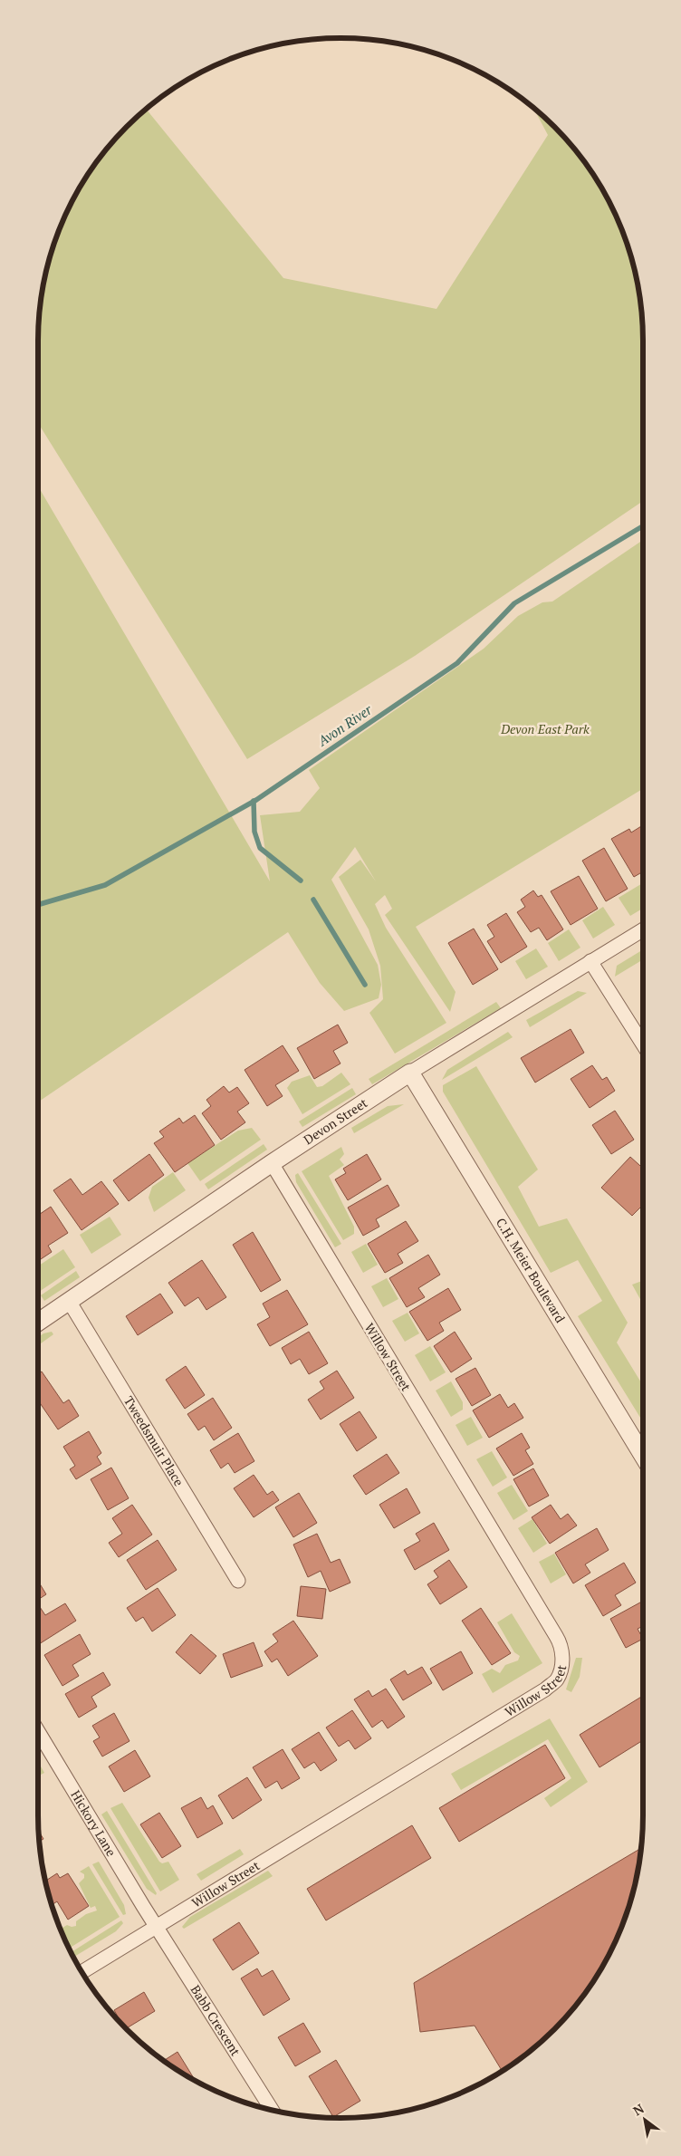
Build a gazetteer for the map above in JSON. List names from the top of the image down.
{
  "streets": {
    "street": [
      "Devon Street",
      "C.H. Meier Boulevard",
      "Willow Street",
      "Tweedsmuir Place",
      "Hickory Lane",
      "Babb Crescent"
    ]
  },
  "crossings": [
    ["Devon Street", "C.H. Meier Boulevard"],
    ["Devon Street", "Willow Street"],
    ["Devon Street", "Tweedsmuir Place"],
    ["Willow Street", "Hickory Lane"],
    ["Willow Street", "Babb Crescent"],
    ["Hickory Lane", "Babb Crescent"]
  ],
  "water": ["Avon River"],
  "parks": ["Devon East Park"],
  "north": "top left"
}
